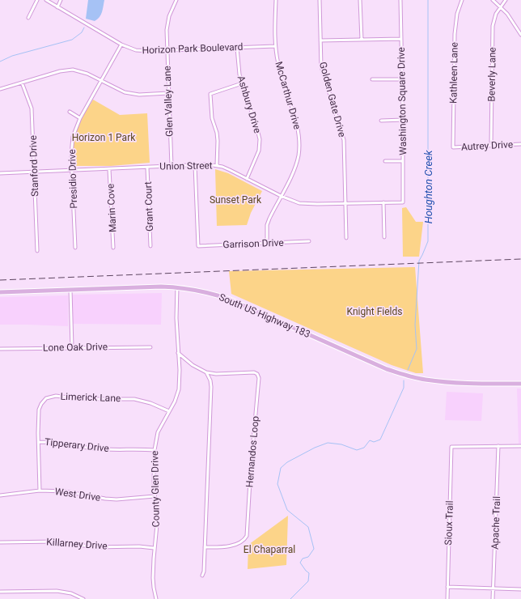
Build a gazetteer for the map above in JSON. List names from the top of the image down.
{
  "streets": {
    "main road": ["South US Highway 183"],
    "street": [
      "Horizon Park Boulevard",
      "Kathleen Lane",
      "Beverly Lane",
      "McCarthur Drive",
      "Golden Gate Drive",
      "Glen Valley Lane",
      "Washington Square Drive",
      "Ashbury Drive",
      "Autrey Drive",
      "Stanford Drive",
      "Union Street",
      "Presidio Drive",
      "Grant Court",
      "Marin Cove",
      "Garrison Drive",
      "Lone Oak Drive",
      "Limerick Lane",
      "Tipperary Drive",
      "Hernandos Loop",
      "County Glen Drive",
      "West Drive",
      "Sioux Trail",
      "Apache Trail",
      "Killarney Drive"
    ]
  },
  "crossings": [
    ["Horizon Park Boulevard", "McCarthur Drive"],
    ["Horizon Park Boulevard", "Glen Valley Lane"],
    ["Horizon Park Boulevard", "Ashbury Drive"],
    ["Horizon Park Boulevard", "Presidio Drive"],
    ["Kathleen Lane", "Autrey Drive"],
    ["Beverly Lane", "Autrey Drive"],
    ["McCarthur Drive", "Union Street"],
    ["McCarthur Drive", "Garrison Drive"],
    ["Golden Gate Drive", "Union Street"],
    ["Glen Valley Lane", "Union Street"],
    ["Washington Square Drive", "Union Street"],
    ["Ashbury Drive", "Union Street"],
    ["Stanford Drive", "Union Street"],
    ["Union Street", "Presidio Drive"],
    ["Union Street", "Grant Court"],
    ["Union Street", "Marin Cove"],
    ["Union Street", "Garrison Drive"],
    ["South US Highway 183", "County Glen Drive"],
    ["Limerick Lane", "Tipperary Drive"],
    ["Limerick Lane", "County Glen Drive"],
    ["Limerick Lane", "West Drive"],
    ["Tipperary Drive", "County Glen Drive"],
    ["Hernandos Loop", "County Glen Drive"],
    ["County Glen Drive", "West Drive"],
    ["County Glen Drive", "Killarney Drive"],
    ["Sioux Trail", "Apache Trail"]
  ],
  "water": ["Houghton Creek"],
  "parks": [
    "Horizon 1 Park",
    "Sunset Park",
    "Knight Fields",
    "El Chaparral"
  ]
}
